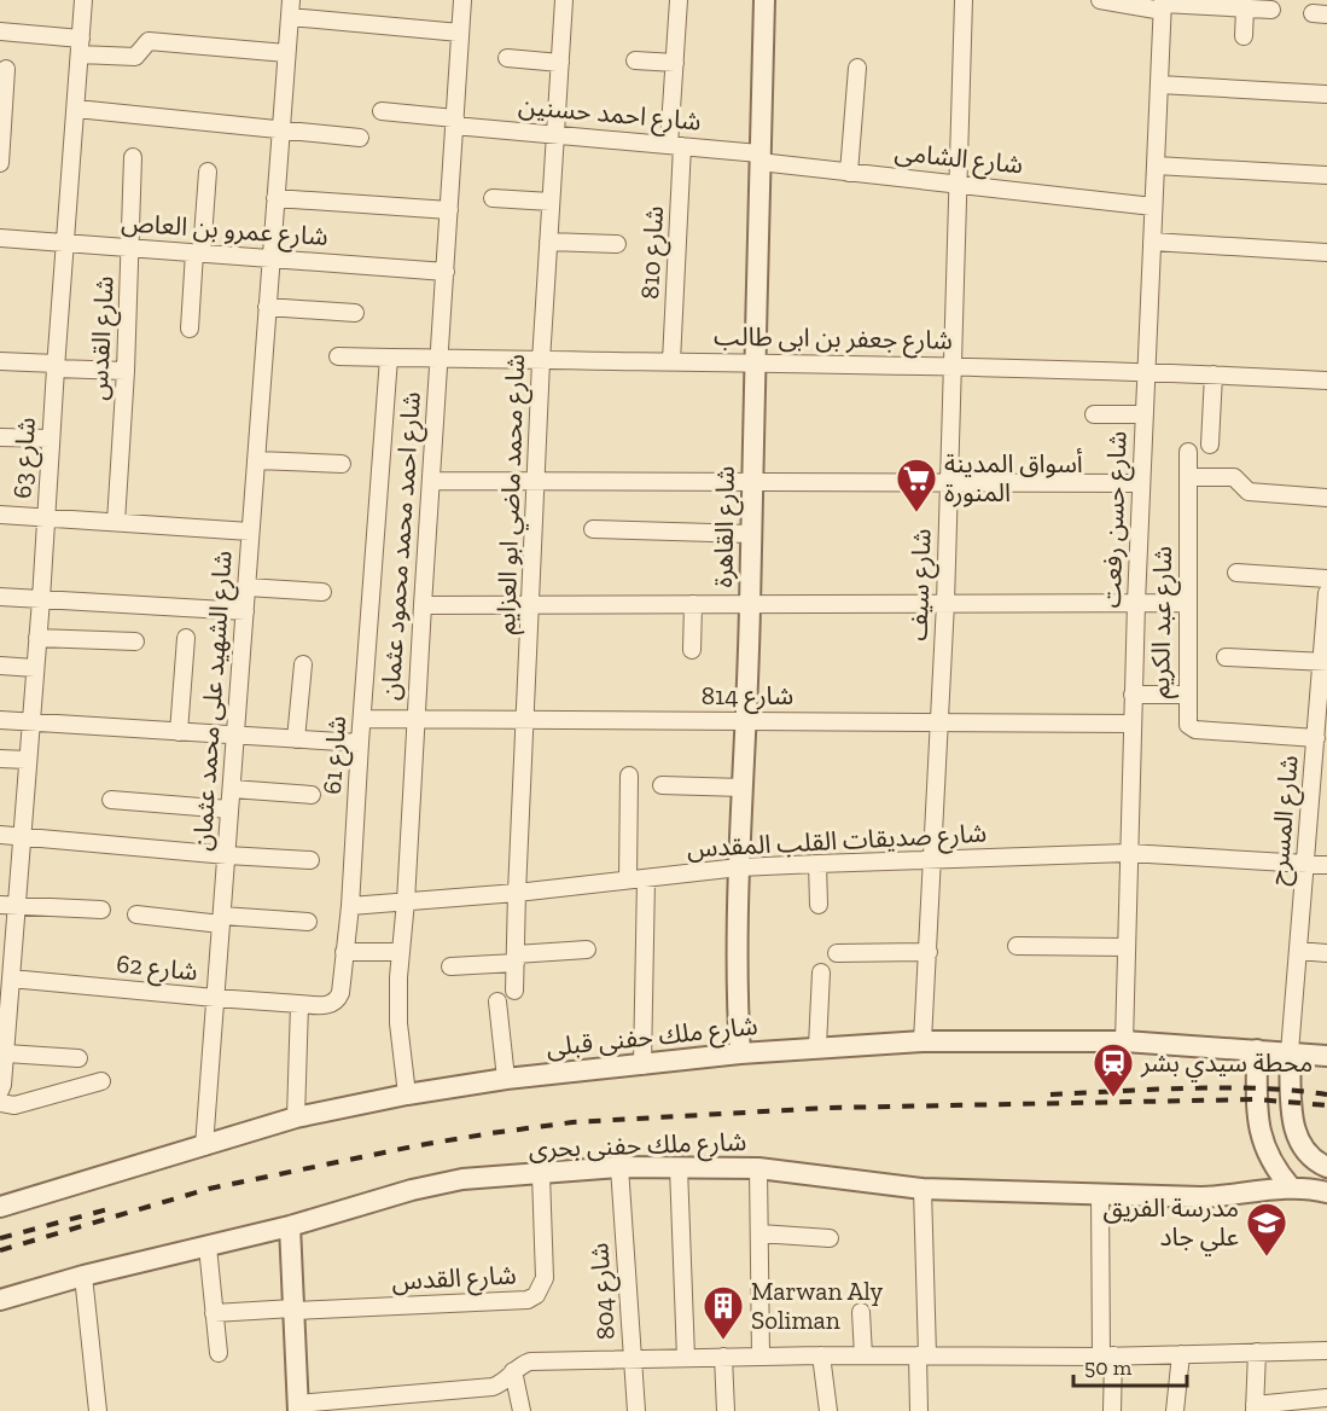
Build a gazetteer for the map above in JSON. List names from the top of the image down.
{
  "streets": {
    "street": [
      "شارع احمد حسنين",
      "شارع الشامى",
      "شارع عمرو بن العاص",
      "شارع 810",
      "شارع القدس",
      "شارع جعفر بن ابى طالب",
      "شارع 63",
      "شارع محمد ماضي ابو العزايم",
      "شارع حسن رفعت",
      "شارع القاهرة",
      "شارع احمد محمد محمود عثمان",
      "شارع سيف",
      "شارع عبد الكريم",
      "شارع 814",
      "شارع الشهيد على محمد عثمان",
      "شارع 61",
      "شارع المسرح",
      "شارع صديقات القلب المقدس",
      "شارع 62",
      "شارع ملك حفنى قبلى",
      "شارع ملك حفنى بحرى",
      "شارع 804"
    ]
  },
  "crossings": [
    ["شارع احمد حسنين", "شارع الشامى"],
    ["شارع احمد حسنين", "شارع 810"],
    ["شارع احمد حسنين", "شارع محمد ماضي ابو العزايم"],
    ["شارع احمد حسنين", "شارع القاهرة"],
    ["شارع احمد حسنين", "شارع احمد محمد محمود عثمان"],
    ["شارع الشامى", "شارع حسن رفعت"],
    ["شارع الشامى", "شارع القاهرة"],
    ["شارع الشامى", "شارع سيف"],
    ["شارع عمرو بن العاص", "شارع القدس"],
    ["شارع عمرو بن العاص", "شارع 63"],
    ["شارع عمرو بن العاص", "شارع احمد محمد محمود عثمان"],
    ["شارع عمرو بن العاص", "شارع الشهيد على محمد عثمان"],
    ["شارع 810", "شارع جعفر بن ابى طالب"],
    ["شارع القدس", "شارع ملك حفنى بحرى"],
    ["شارع جعفر بن ابى طالب", "شارع محمد ماضي ابو العزايم"],
    ["شارع جعفر بن ابى طالب", "شارع حسن رفعت"],
    ["شارع جعفر بن ابى طالب", "شارع القاهرة"],
    ["شارع جعفر بن ابى طالب", "شارع احمد محمد محمود عثمان"],
    ["شارع جعفر بن ابى طالب", "شارع سيف"],
    ["شارع جعفر بن ابى طالب", "شارع 61"],
    ["شارع 63", "شارع 62"],
    ["شارع محمد ماضي ابو العزايم", "شارع 814"],
    ["شارع محمد ماضي ابو العزايم", "شارع صديقات القلب المقدس"],
    ["شارع حسن رفعت", "شارع 814"],
    ["شارع حسن رفعت", "شارع صديقات القلب المقدس"],
    ["شارع حسن رفعت", "شارع ملك حفنى قبلى"],
    ["شارع القاهرة", "شارع 814"],
    ["شارع القاهرة", "شارع صديقات القلب المقدس"],
    ["شارع القاهرة", "شارع ملك حفنى قبلى"],
    ["شارع احمد محمد محمود عثمان", "شارع 814"],
    ["شارع احمد محمد محمود عثمان", "شارع صديقات القلب المقدس"],
    ["شارع احمد محمد محمود عثمان", "شارع ملك حفنى قبلى"],
    ["شارع سيف", "شارع 814"],
    ["شارع سيف", "شارع صديقات القلب المقدس"],
    ["شارع سيف", "شارع ملك حفنى قبلى"],
    ["شارع عبد الكريم", "شارع المسرح"],
    ["شارع 814", "شارع 61"],
    ["شارع الشهيد على محمد عثمان", "شارع 62"],
    ["شارع الشهيد على محمد عثمان", "شارع ملك حفنى قبلى"],
    ["شارع 61", "شارع صديقات القلب المقدس"],
    ["شارع 61", "شارع 62"],
    ["شارع المسرح", "شارع صديقات القلب المقدس"],
    ["شارع المسرح", "شارع ملك حفنى قبلى"],
    ["شارع ملك حفنى بحرى", "شارع 804"]
  ],
  "places": {
    "supermarket": ["أسواق المدينة المنورة"],
    "station": ["محطة سيدي بشر"],
    "school or university": ["مدرسة الفريق علي جاد"],
    "building": ["Marwan Aly Soliman"]
  },
  "scale_bar": "50 m"
}
